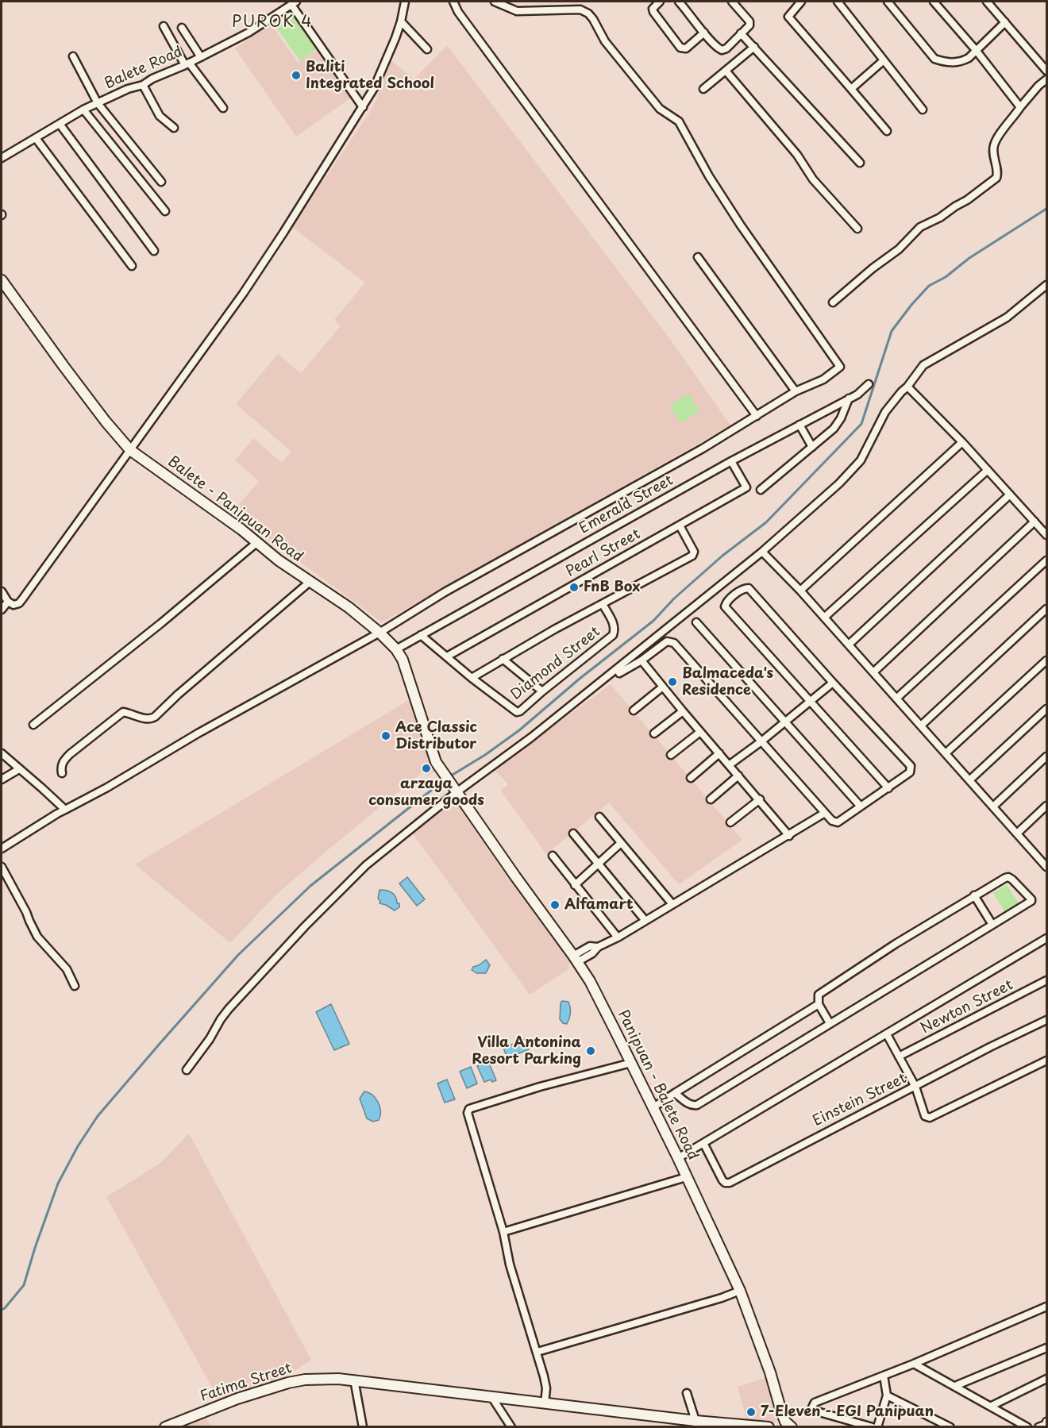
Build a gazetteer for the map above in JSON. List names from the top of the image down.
{
  "streets": {
    "main road": ["Balete - Panipuan Road", "Panipuan - Balete Road", "Fatima Street"],
    "street": [
      "Balete Road",
      "Emerald Street",
      "Pearl Street",
      "Diamond Street",
      "Newton Street",
      "Einstein Street"
    ]
  },
  "crossings": [
    ["Emerald Street", "Balete - Panipuan Road"],
    ["Emerald Street", "Pearl Street"],
    ["Emerald Street", "Diamond Street"],
    ["Balete - Panipuan Road", "Panipuan - Balete Road"],
    ["Pearl Street", "Diamond Street"]
  ],
  "districts": ["PUROK 4"],
  "places": [
    "Baliti Integrated School",
    "FnB Box",
    "Balmaceda's Residence",
    "Ace Classic Distributor",
    "arzaya consumer goods",
    "Alfamart",
    "Villa Antonina Resort Parking",
    "7-Eleven - EGI Panipuan"
  ]
}
